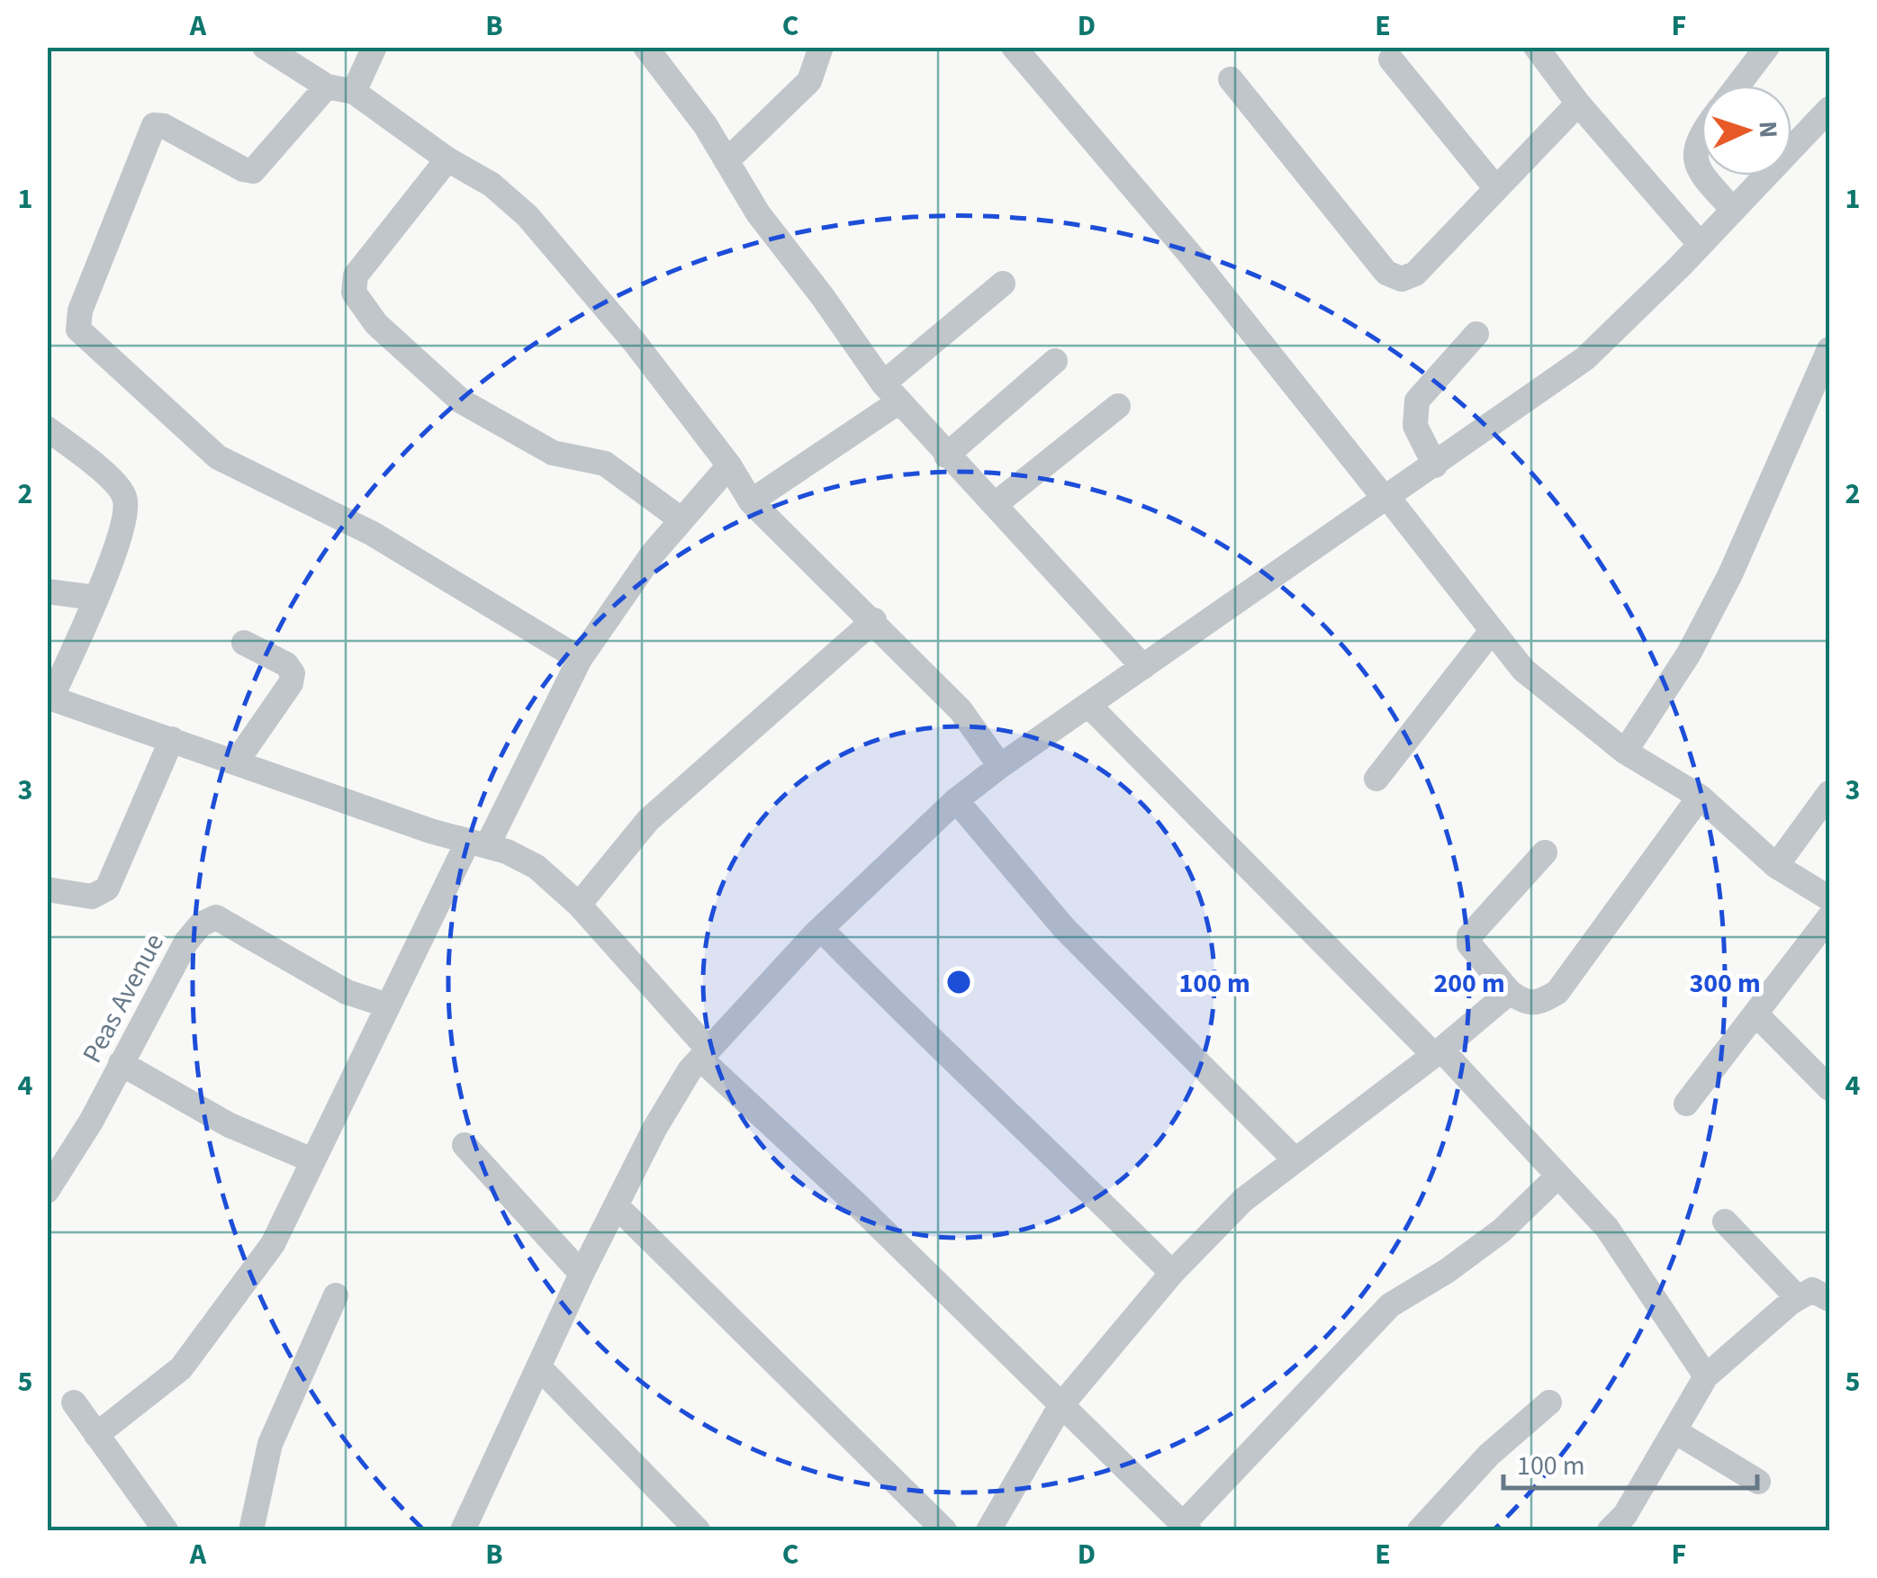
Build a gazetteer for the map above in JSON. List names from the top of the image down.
{
  "streets": {
    "street": ["Peas Avenue"]
  },
  "scale_bar": "100 m",
  "north": "right",
  "grid": {
    "columns": [
      "A",
      "B",
      "C",
      "D",
      "E",
      "F"
    ],
    "rows": [
      "1",
      "2",
      "3",
      "4",
      "5"
    ]
  },
  "rings": ["100 m", "200 m", "300 m"]
}
